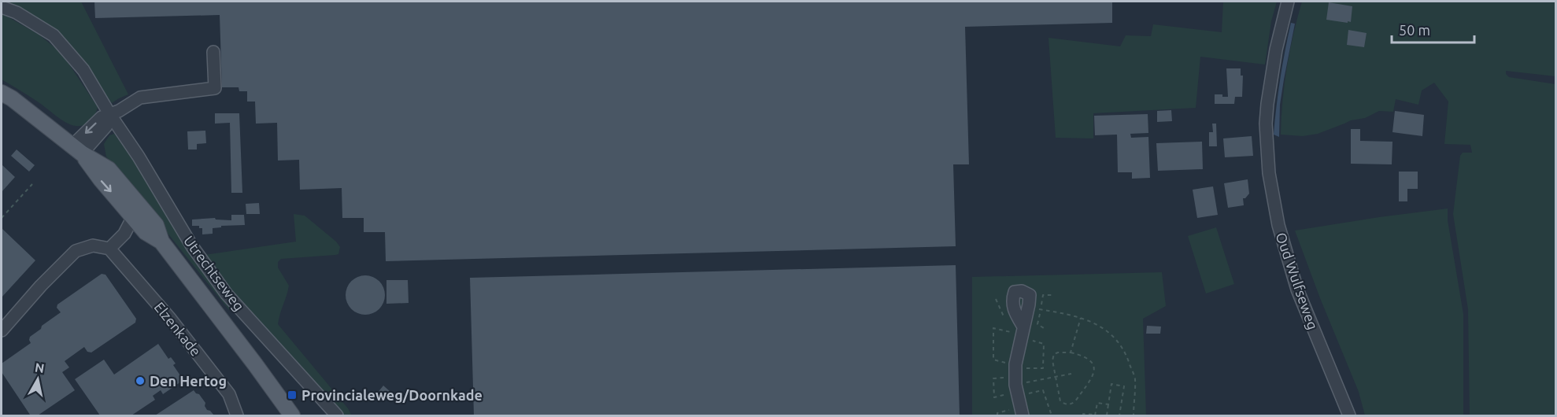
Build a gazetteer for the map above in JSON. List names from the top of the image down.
{
  "streets": {
    "main road": ["Utrechtseweg"],
    "street": ["Oud Wulfseweg", "Elzenkade"]
  },
  "places": {
    "other": ["Den Hertog"],
    "transit": ["Provincialeweg/Doornkade"]
  },
  "scale_bar": "50 m",
  "north": "top"
}
